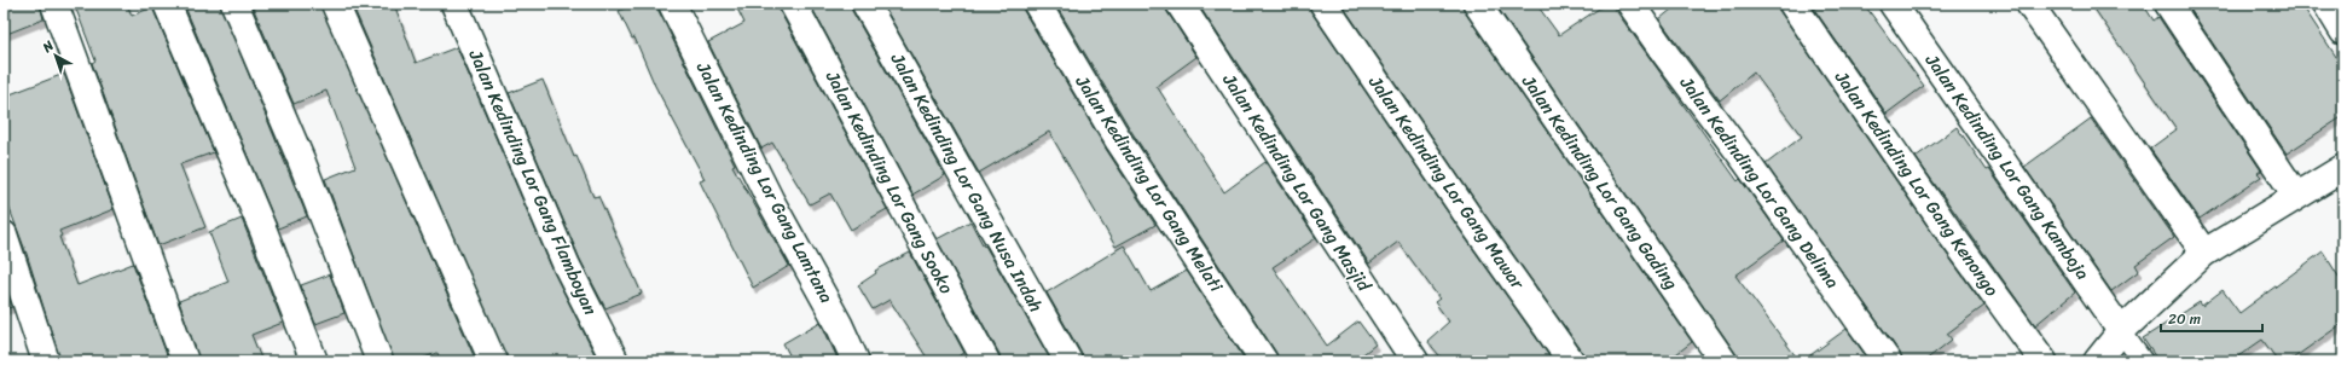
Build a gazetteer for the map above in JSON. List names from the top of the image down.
{
  "streets": {
    "street": [
      "Jalan Kedinding Lor Gang Kamboja",
      "Jalan Kedinding Lor Gang Flamboyan",
      "Jalan Kedinding Lor Gang Lamtana",
      "Jalan Kedinding Lor Gang Sooko",
      "Jalan Kedinding Lor Gang Nusa Indah",
      "Jalan Kedinding Lor Gang Masjid",
      "Jalan Kedinding Lor Gang Mawar",
      "Jalan Kedinding Lor Gang Gading",
      "Jalan Kedinding Lor Gang Delima",
      "Jalan Kedinding Lor Gang Melati",
      "Jalan Kedinding Lor Gang Kenongo"
    ]
  },
  "scale_bar": "20 m",
  "north": "top left"
}
